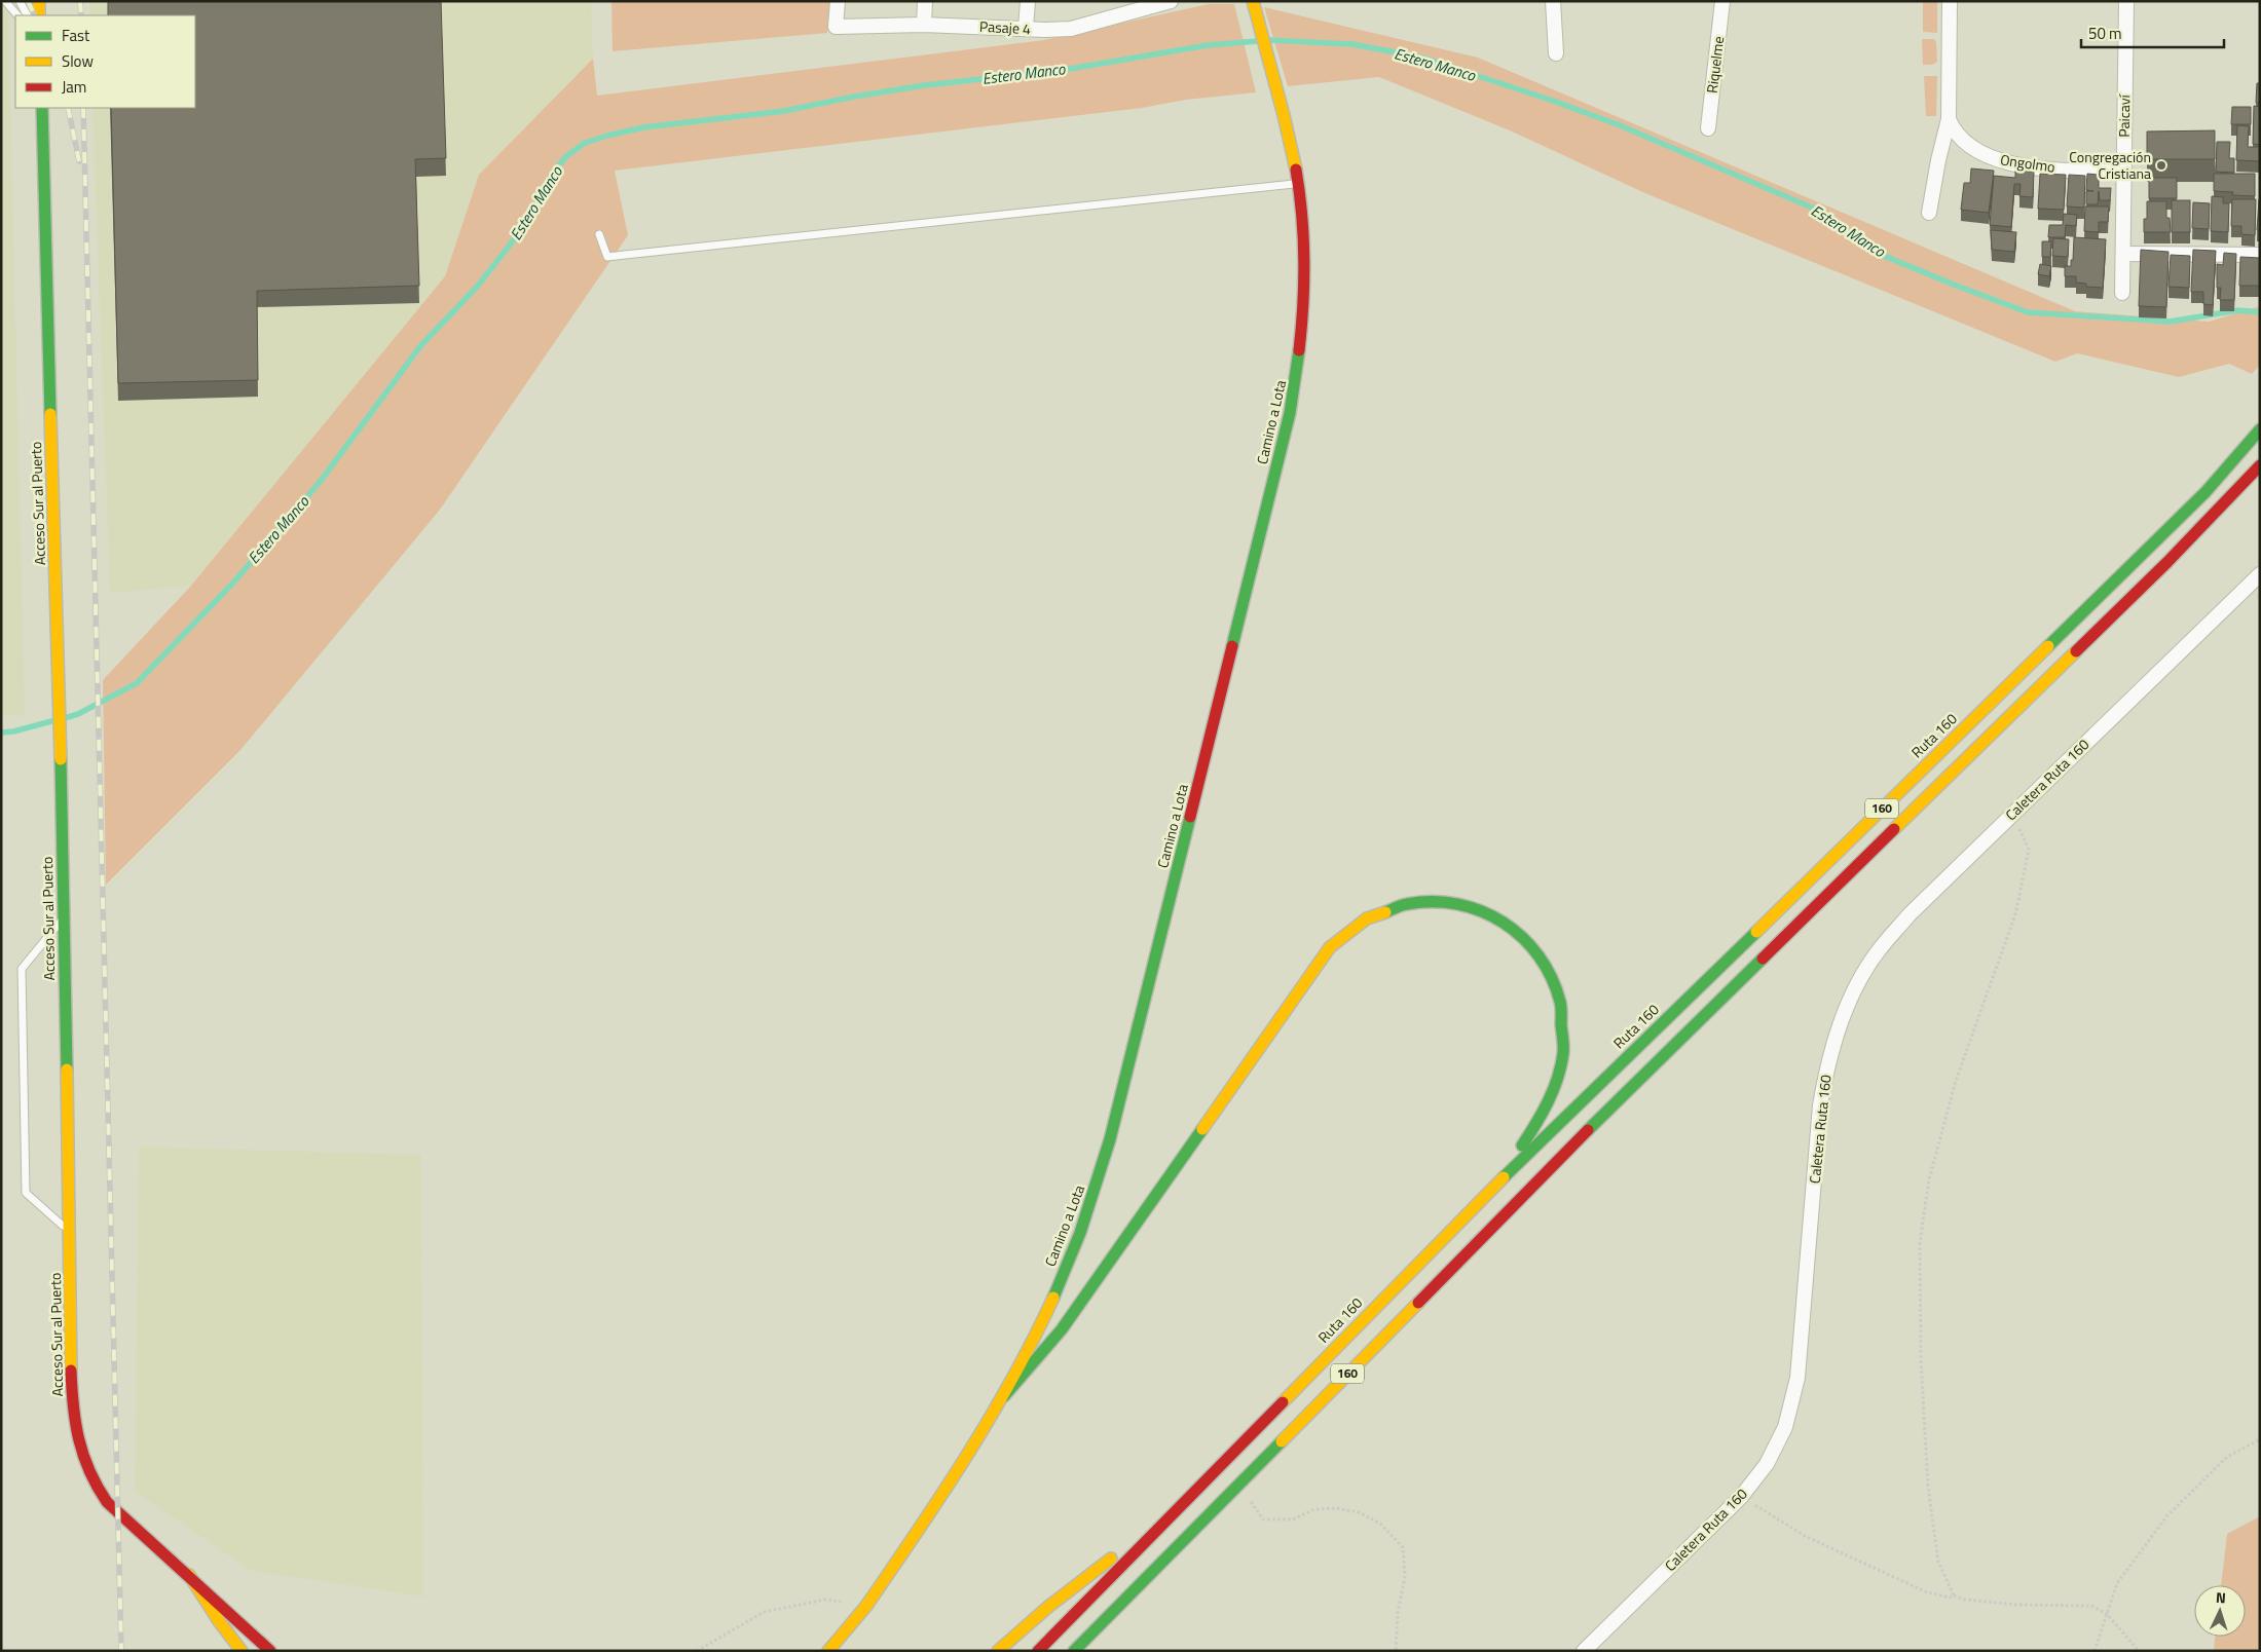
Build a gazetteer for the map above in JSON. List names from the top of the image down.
{
  "streets": {
    "main road": [
      "Camino a Lota",
      "Acceso Sur al Puerto",
      "Ruta 160",
      "160"
    ],
    "street": [
      "Pasaje 4",
      "Riquelme",
      "Paicaví",
      "Ongolmo",
      "Caletera Ruta 160"
    ]
  },
  "crossings": [
    ["Paicaví", "Ongolmo"]
  ],
  "water": ["Estero Manco"],
  "places": ["Congregación Cristiana"],
  "legend": ["Fast", "Slow", "Jam"],
  "scale_bar": "50 m",
  "north": "top"
}
